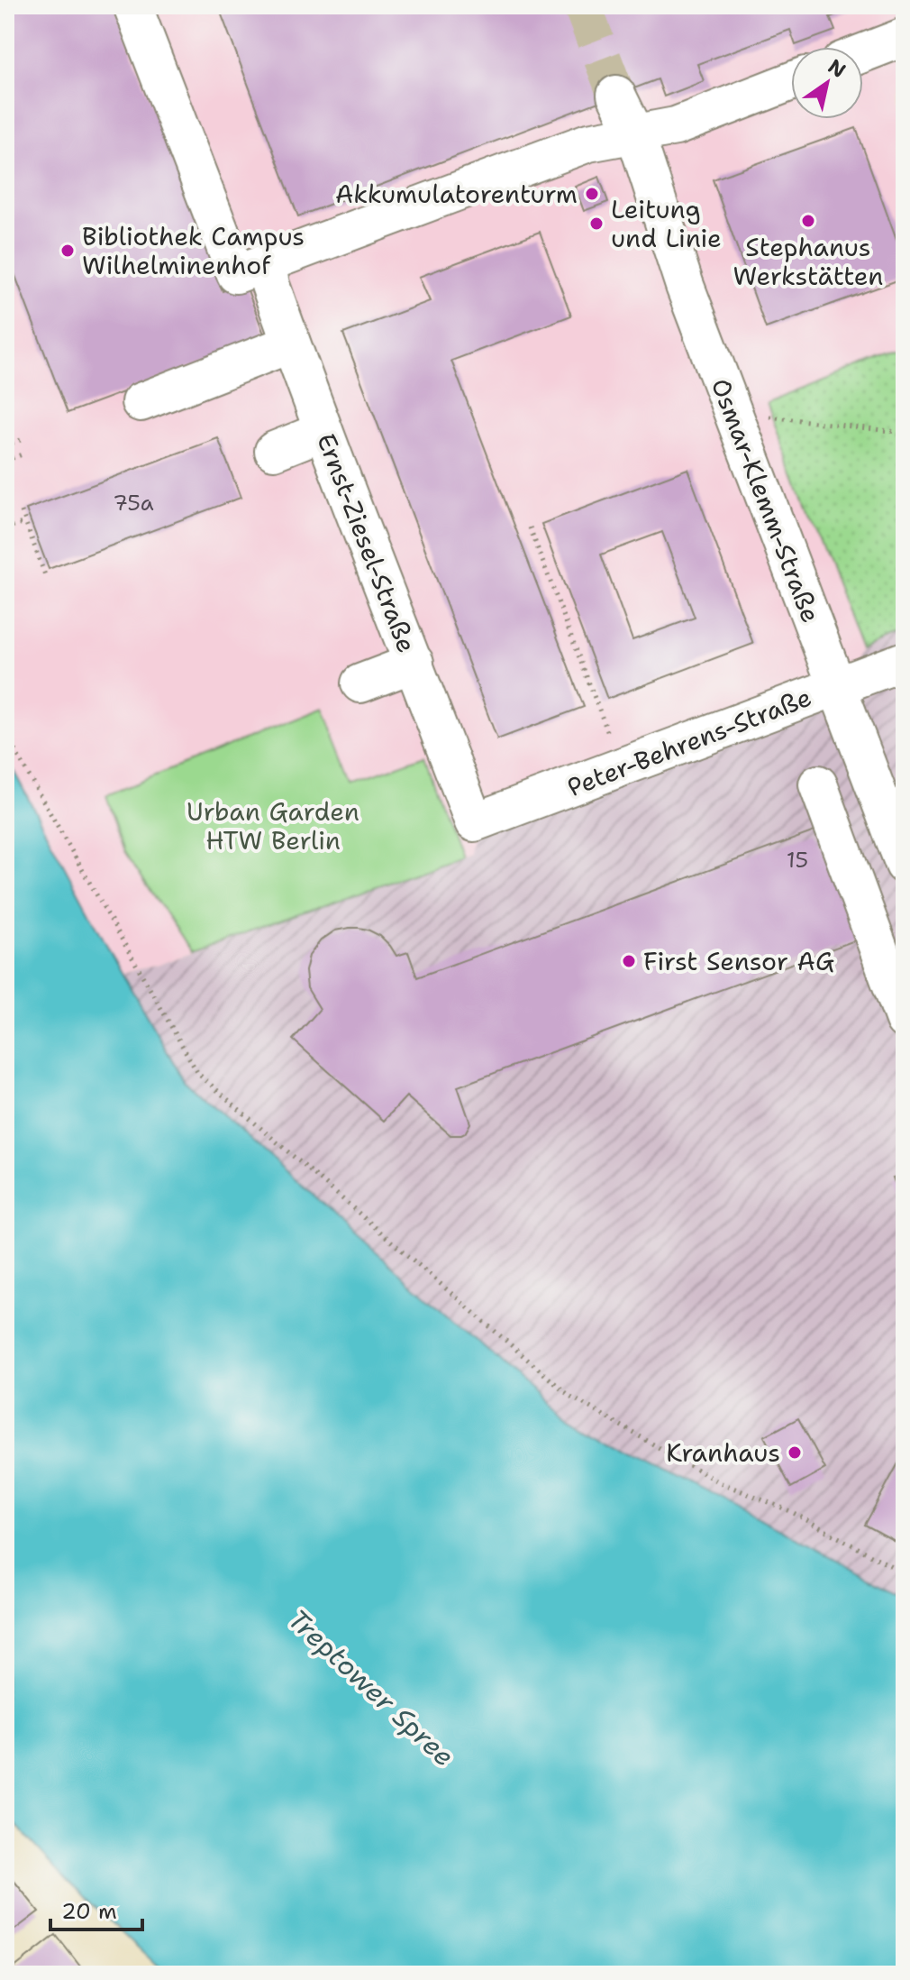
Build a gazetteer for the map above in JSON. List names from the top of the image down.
{
  "streets": {
    "street": ["Osmar-Klemm-Straße", "Ernst-Ziesel-Straße", "Peter-Behrens-Straße"]
  },
  "crossings": [
    ["Osmar-Klemm-Straße", "Peter-Behrens-Straße"],
    ["Ernst-Ziesel-Straße", "Peter-Behrens-Straße"]
  ],
  "water": ["Treptower Spree"],
  "parks": ["Urban Garden HTW Berlin"],
  "places": [
    "Akkumulatorenturm",
    "Stephanus Werkstätten",
    "Leitung und Linie",
    "Bibliothek Campus Wilhelminenhof",
    "First Sensor AG",
    "Kranhaus"
  ],
  "house_numbers": ["75a", "15"],
  "scale_bar": "20 m",
  "north": "top right"
}
